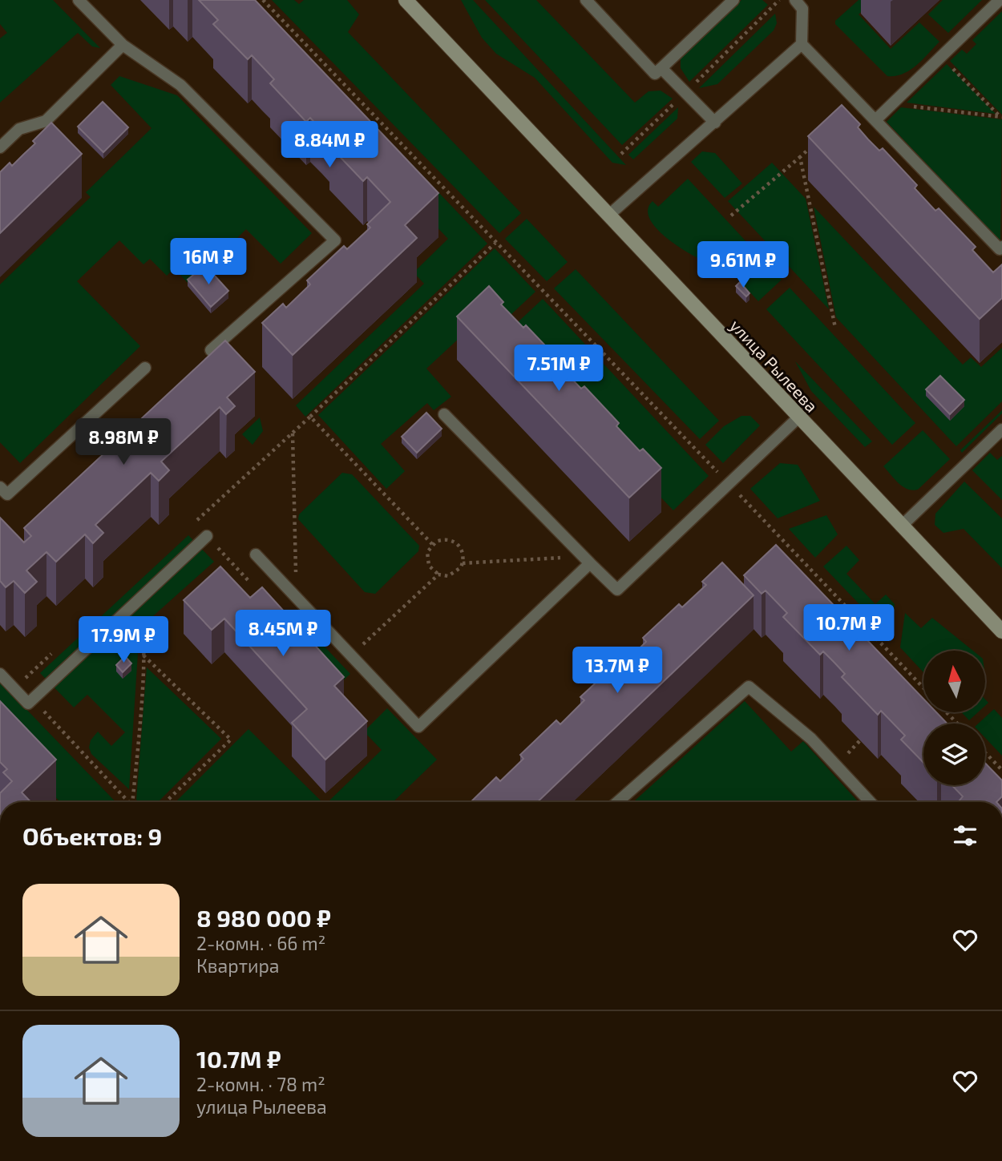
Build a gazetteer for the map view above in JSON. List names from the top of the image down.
{
  "streets": {
    "main road": ["улица Рылеева"]
  },
  "north": "top",
  "page": {
    "price": [
      "8.84M ₽",
      "16M ₽",
      "9.61M ₽",
      "7.51M ₽",
      "8.98M ₽",
      "10.7M ₽",
      "8.45M ₽",
      "17.9M ₽",
      "13.7M ₽"
    ],
    "heading": "Объектов: 9",
    "list": [
      {
        "name": "8 980 000 ₽",
        "note": "2-комн. · 66 m² · Квартира"
      },
      {
        "name": "10.7M ₽",
        "note": "2-комн. · 78 m² · улица Рылеева"
      }
    ]
  }
}
